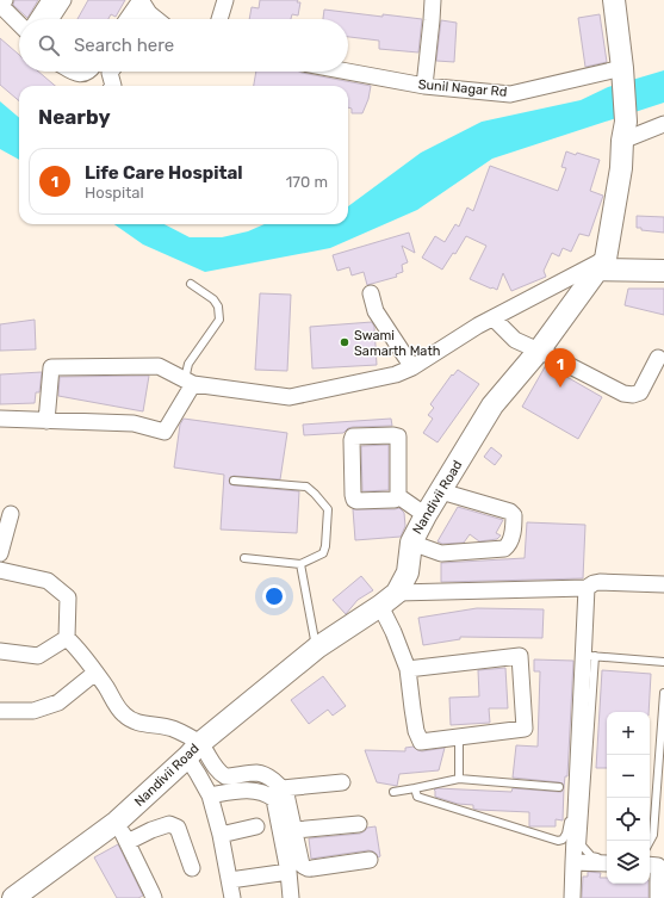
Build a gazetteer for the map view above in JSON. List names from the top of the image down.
{
  "streets": {
    "street": ["Sunil Nagar Rd", "Nandivii Road"]
  },
  "crossings": [
    ["Sunil Nagar Rd", "Nandivii Road"]
  ],
  "places": ["Swami Samarth Math"],
  "page": {
    "search": "Search here",
    "heading": "Nearby",
    "list": [
      {
        "mark": "1",
        "name": "Life Care Hospital",
        "note": "Hospital",
        "value": "170 m"
      }
    ],
    "pins": "1",
    "map_buttons": ["+", "−"]
  }
}
